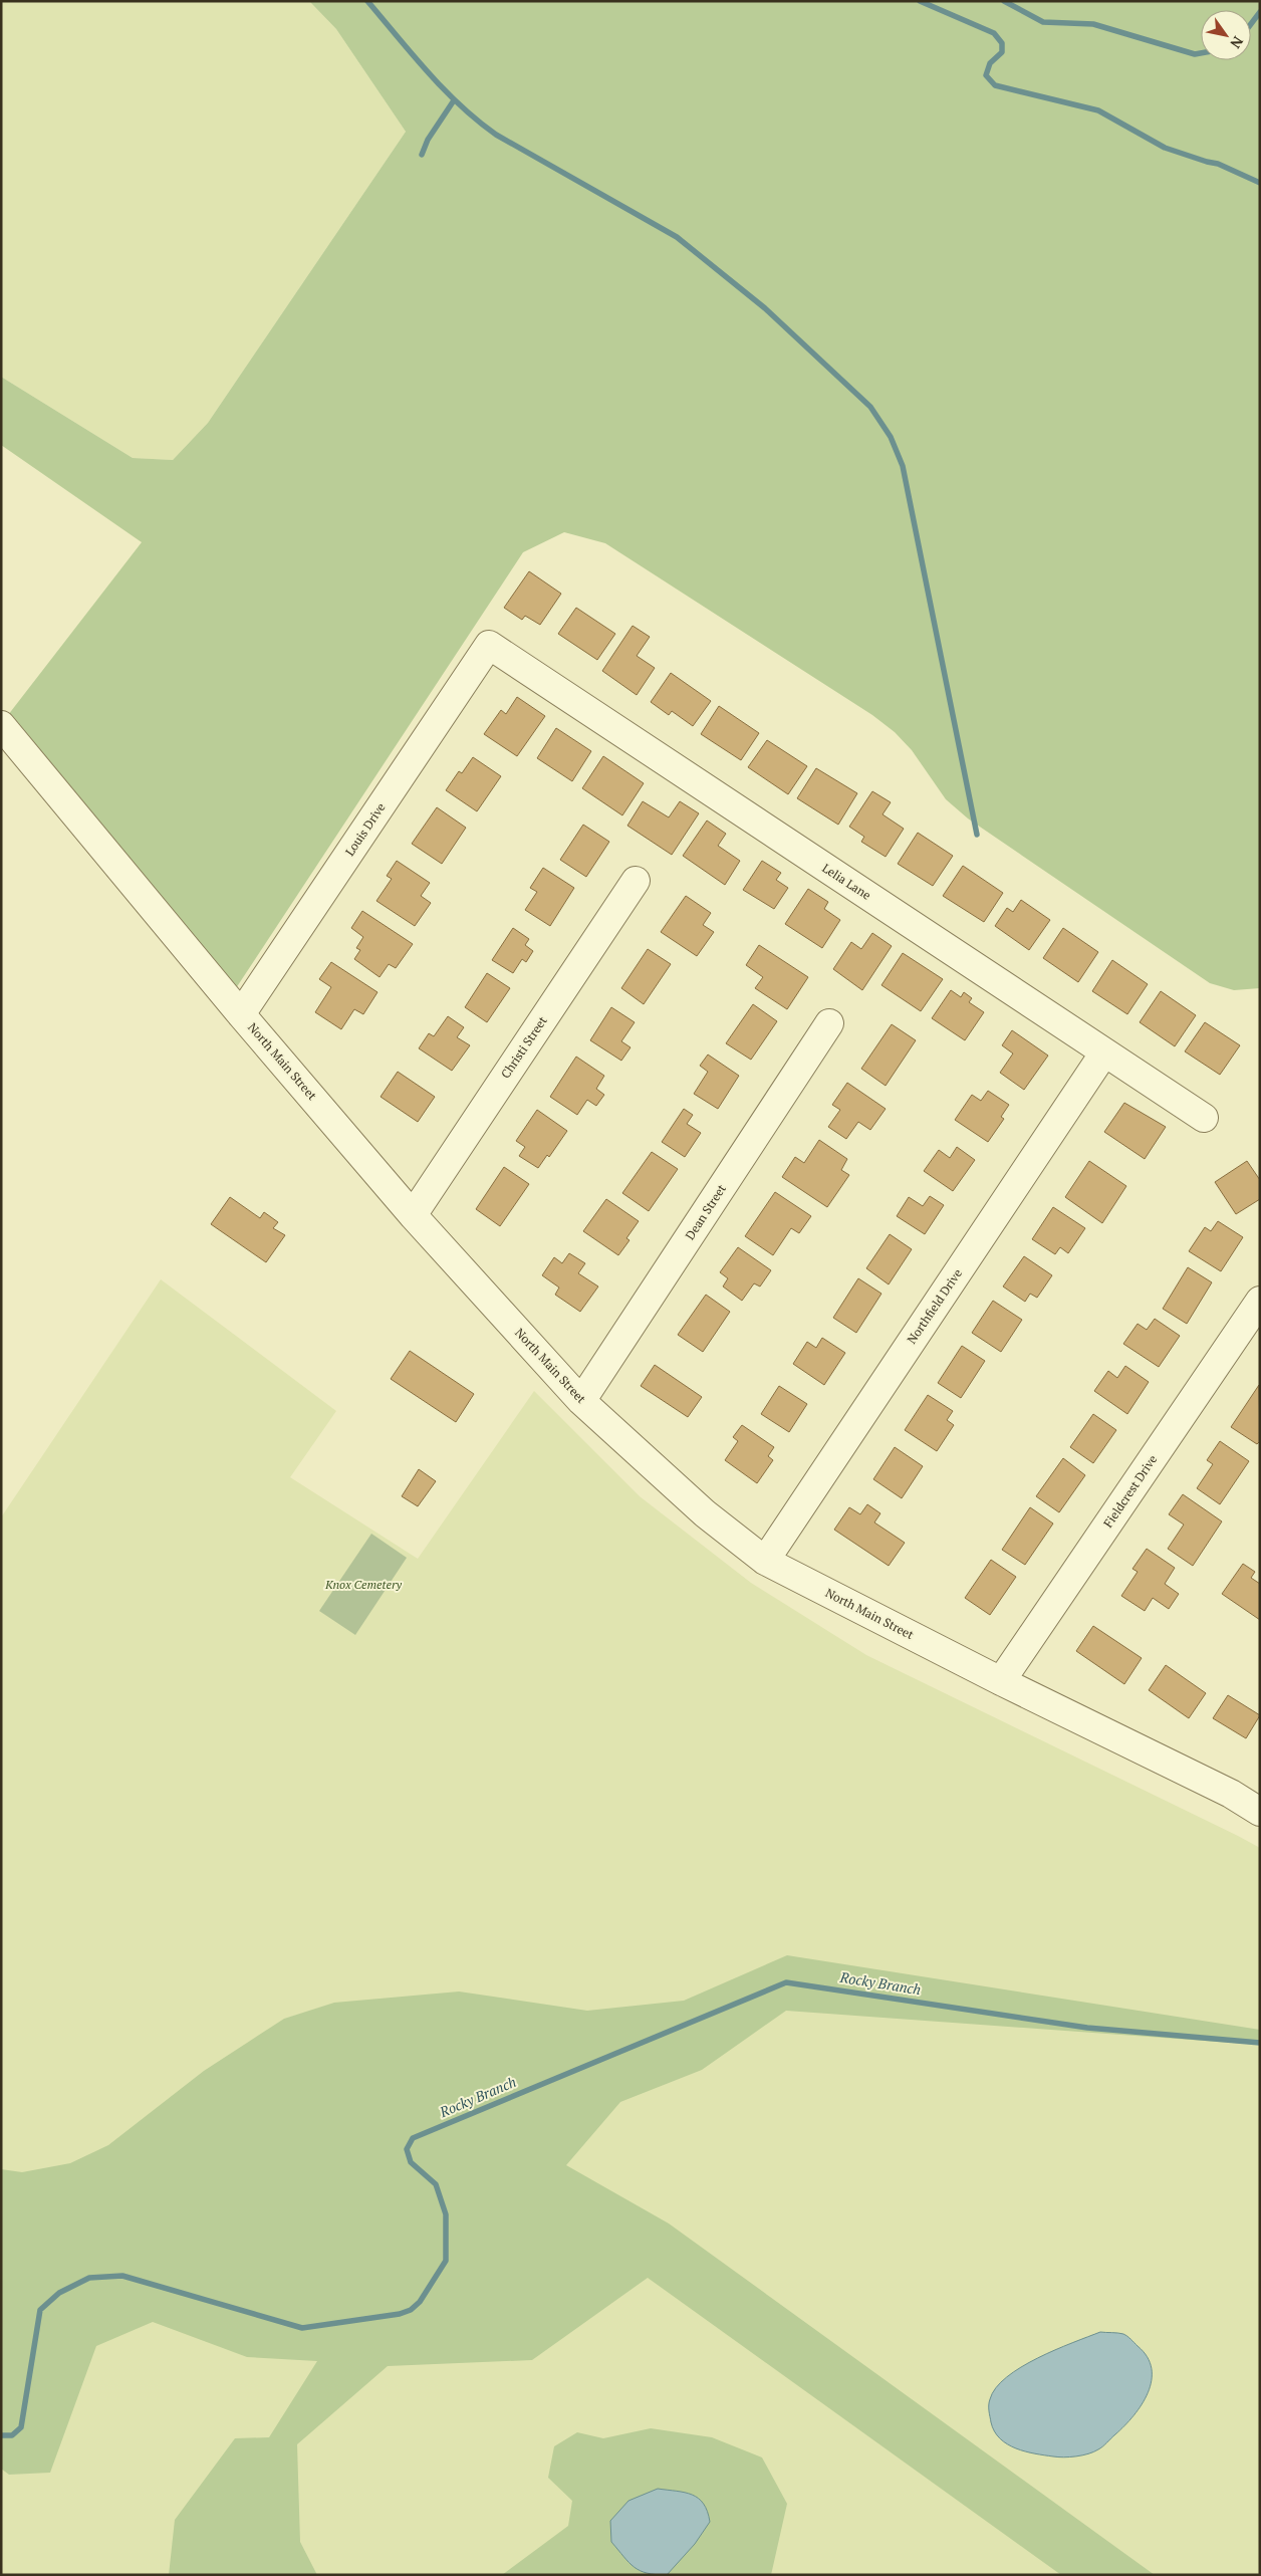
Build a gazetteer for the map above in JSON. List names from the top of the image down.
{
  "streets": {
    "street": [
      "Louis Drive",
      "Lelia Lane",
      "Christi Street",
      "North Main Street",
      "Dean Street",
      "Northfield Drive",
      "Fieldcrest Drive"
    ]
  },
  "crossings": [
    ["Louis Drive", "Lelia Lane"],
    ["Louis Drive", "North Main Street"],
    ["Lelia Lane", "Northfield Drive"],
    ["Christi Street", "North Main Street"],
    ["North Main Street", "Dean Street"],
    ["North Main Street", "Northfield Drive"],
    ["North Main Street", "Fieldcrest Drive"]
  ],
  "water": ["Rocky Branch"],
  "parks": ["Knox Cemetery"],
  "north": "bottom right"
}
